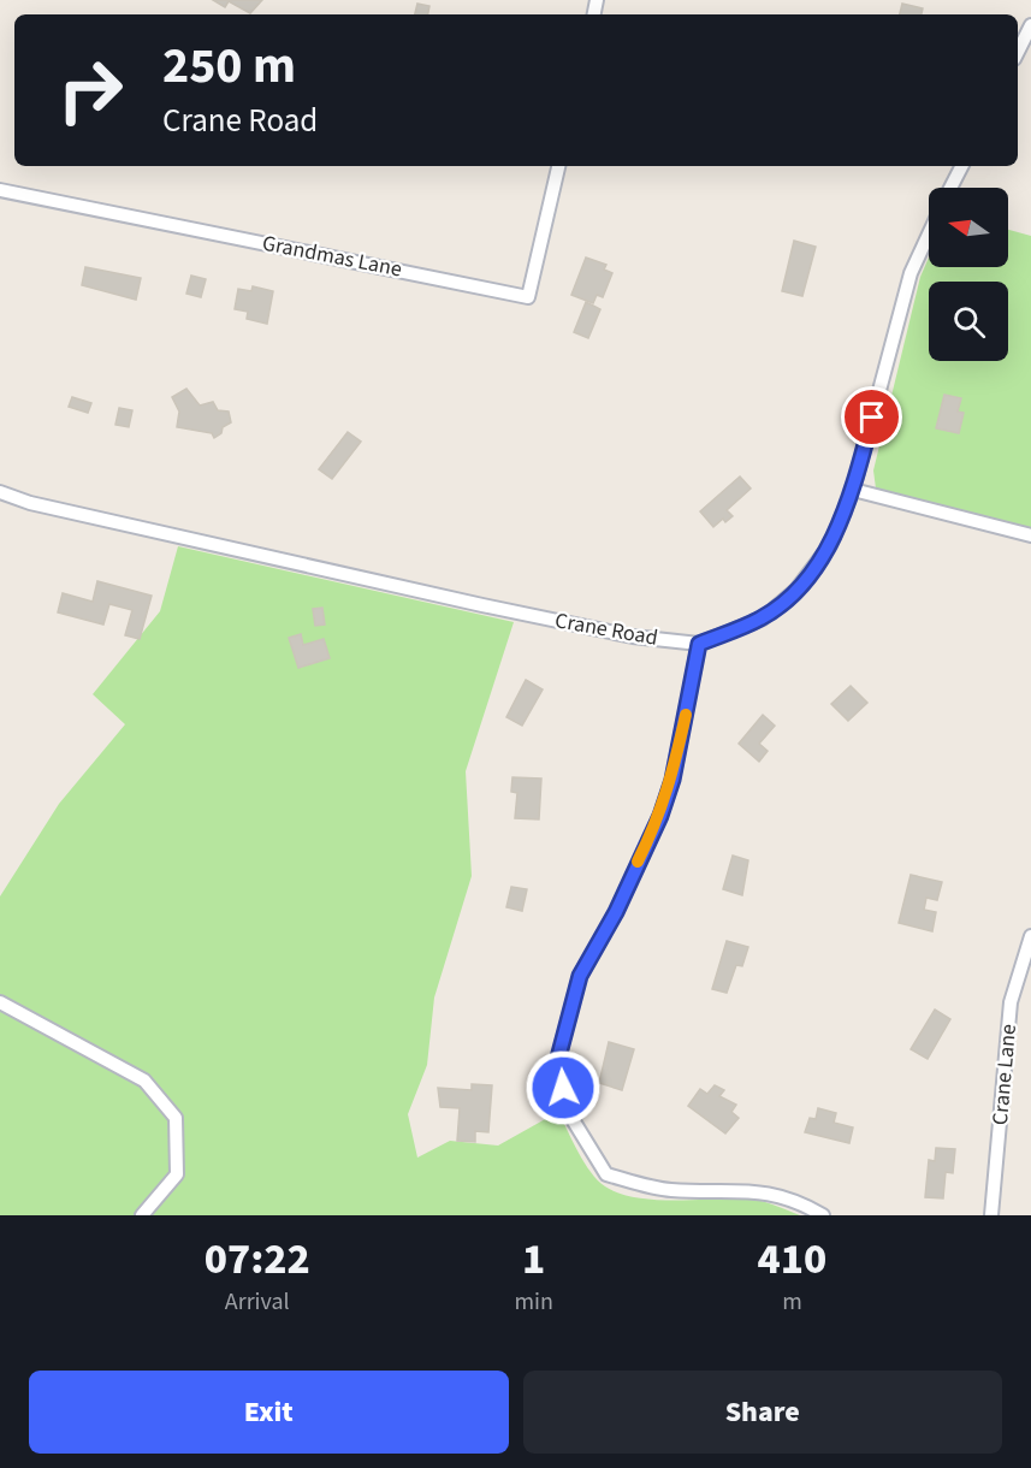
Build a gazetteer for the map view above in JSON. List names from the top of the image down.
{
  "streets": {
    "street": ["Grandmas Lane", "Crane Road", "Crane Lane"]
  },
  "north": "left",
  "page": {
    "turn": ["250 m", "Crane Road"],
    "eta": [
      "07:22",
      "Arrival",
      "1",
      "min",
      "410",
      "m"
    ],
    "buttons": ["Exit", "Share"]
  }
}
